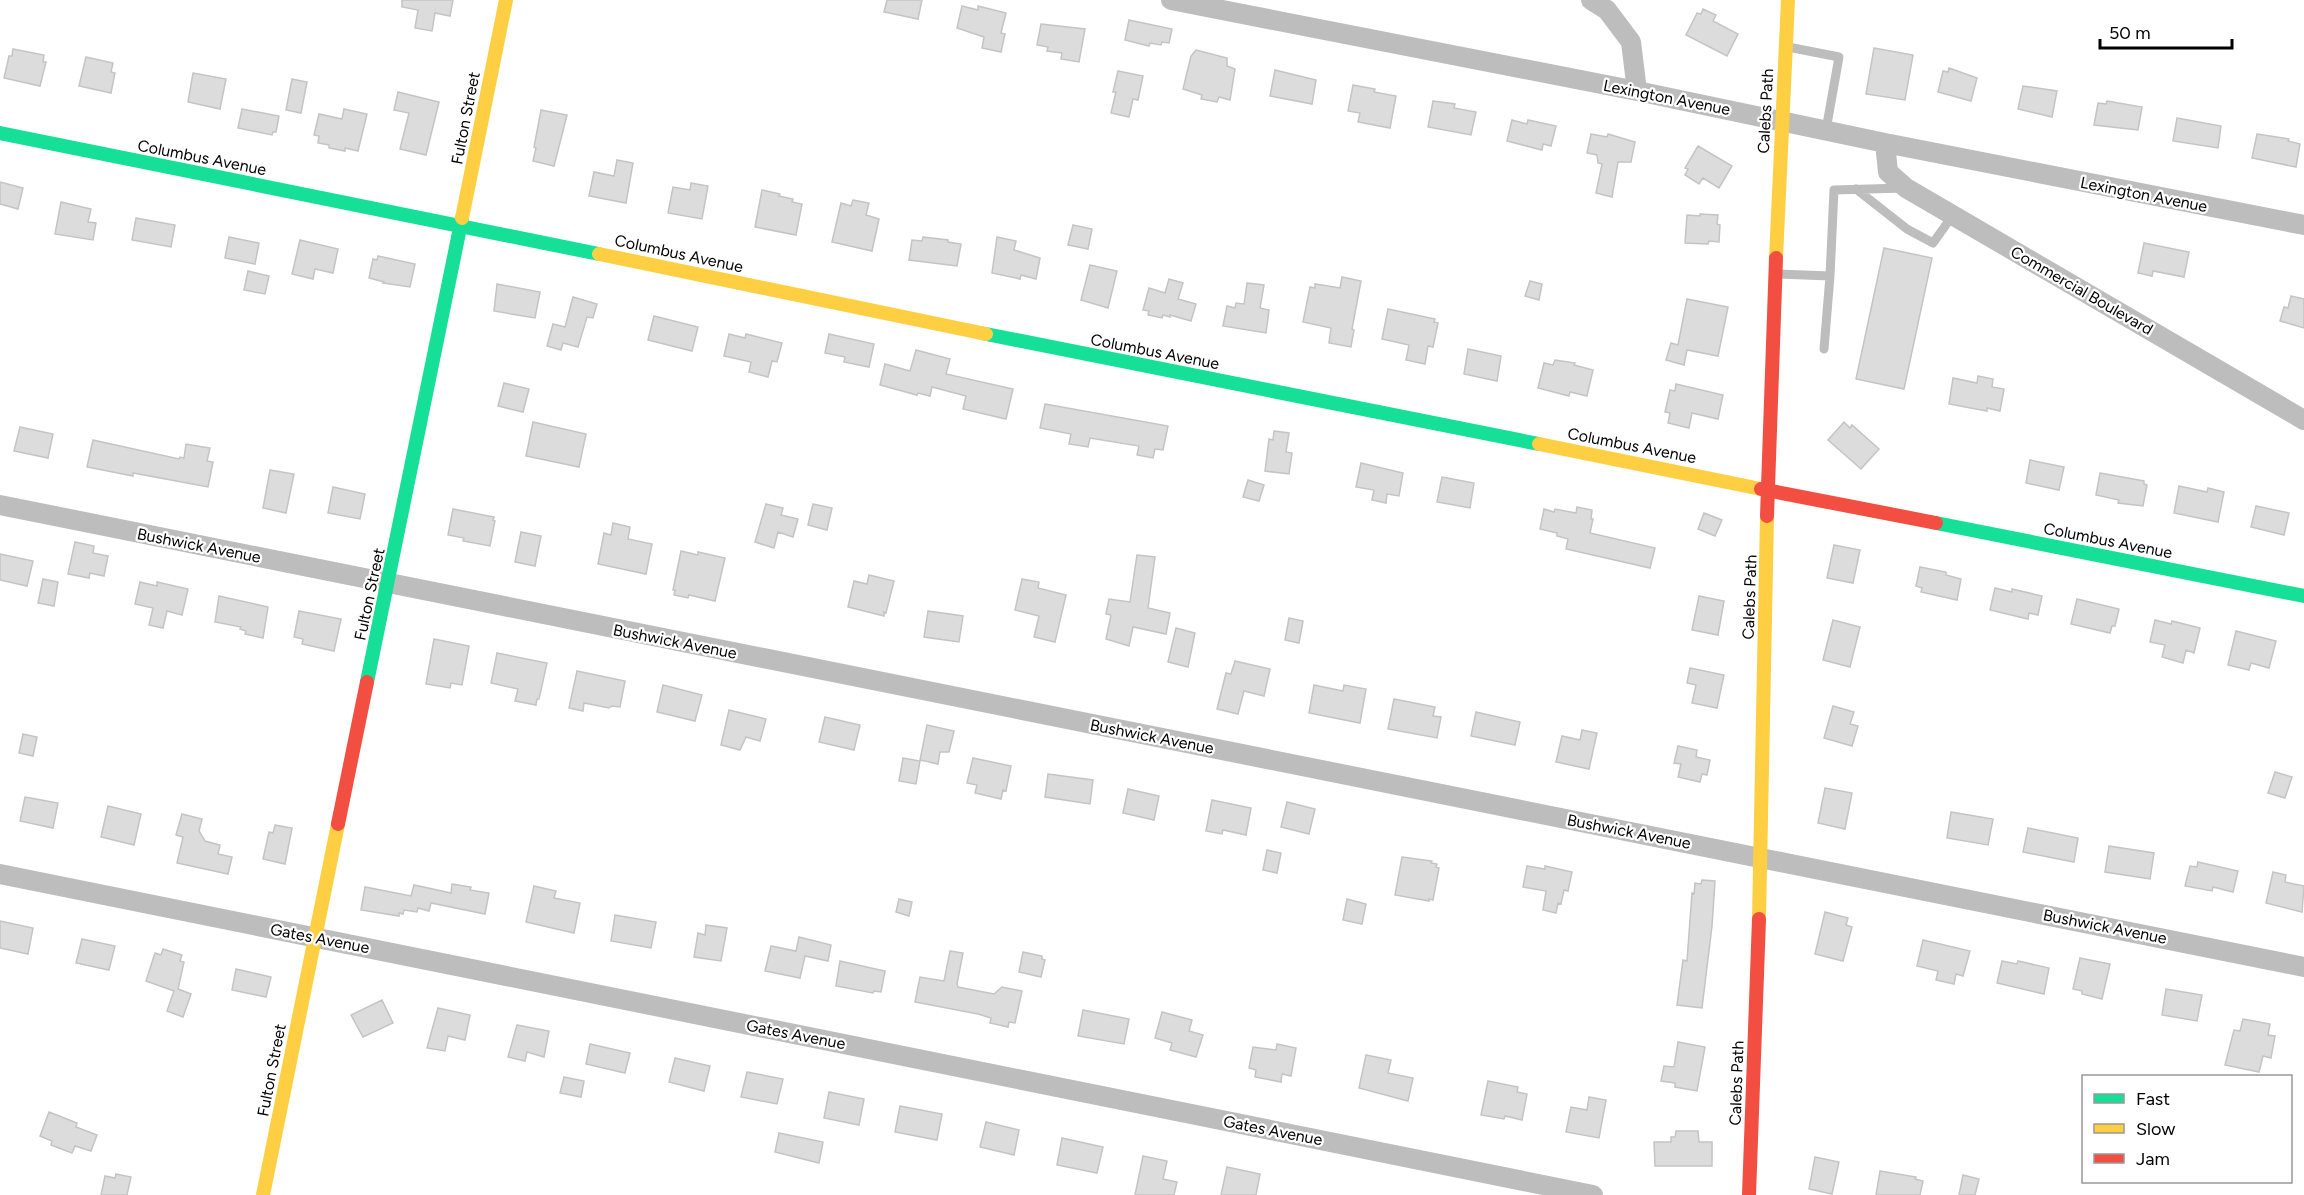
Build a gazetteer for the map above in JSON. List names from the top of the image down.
{
  "streets": {
    "street": [
      "Lexington Avenue",
      "Calebs Path",
      "Fulton Street",
      "Columbus Avenue",
      "Commercial Boulevard",
      "Bushwick Avenue",
      "Gates Avenue"
    ]
  },
  "crossings": [
    ["Lexington Avenue", "Calebs Path"],
    ["Lexington Avenue", "Commercial Boulevard"],
    ["Calebs Path", "Columbus Avenue"],
    ["Calebs Path", "Bushwick Avenue"],
    ["Fulton Street", "Columbus Avenue"],
    ["Fulton Street", "Bushwick Avenue"],
    ["Fulton Street", "Gates Avenue"]
  ],
  "legend": ["Fast", "Slow", "Jam"],
  "scale_bar": "50 m"
}
